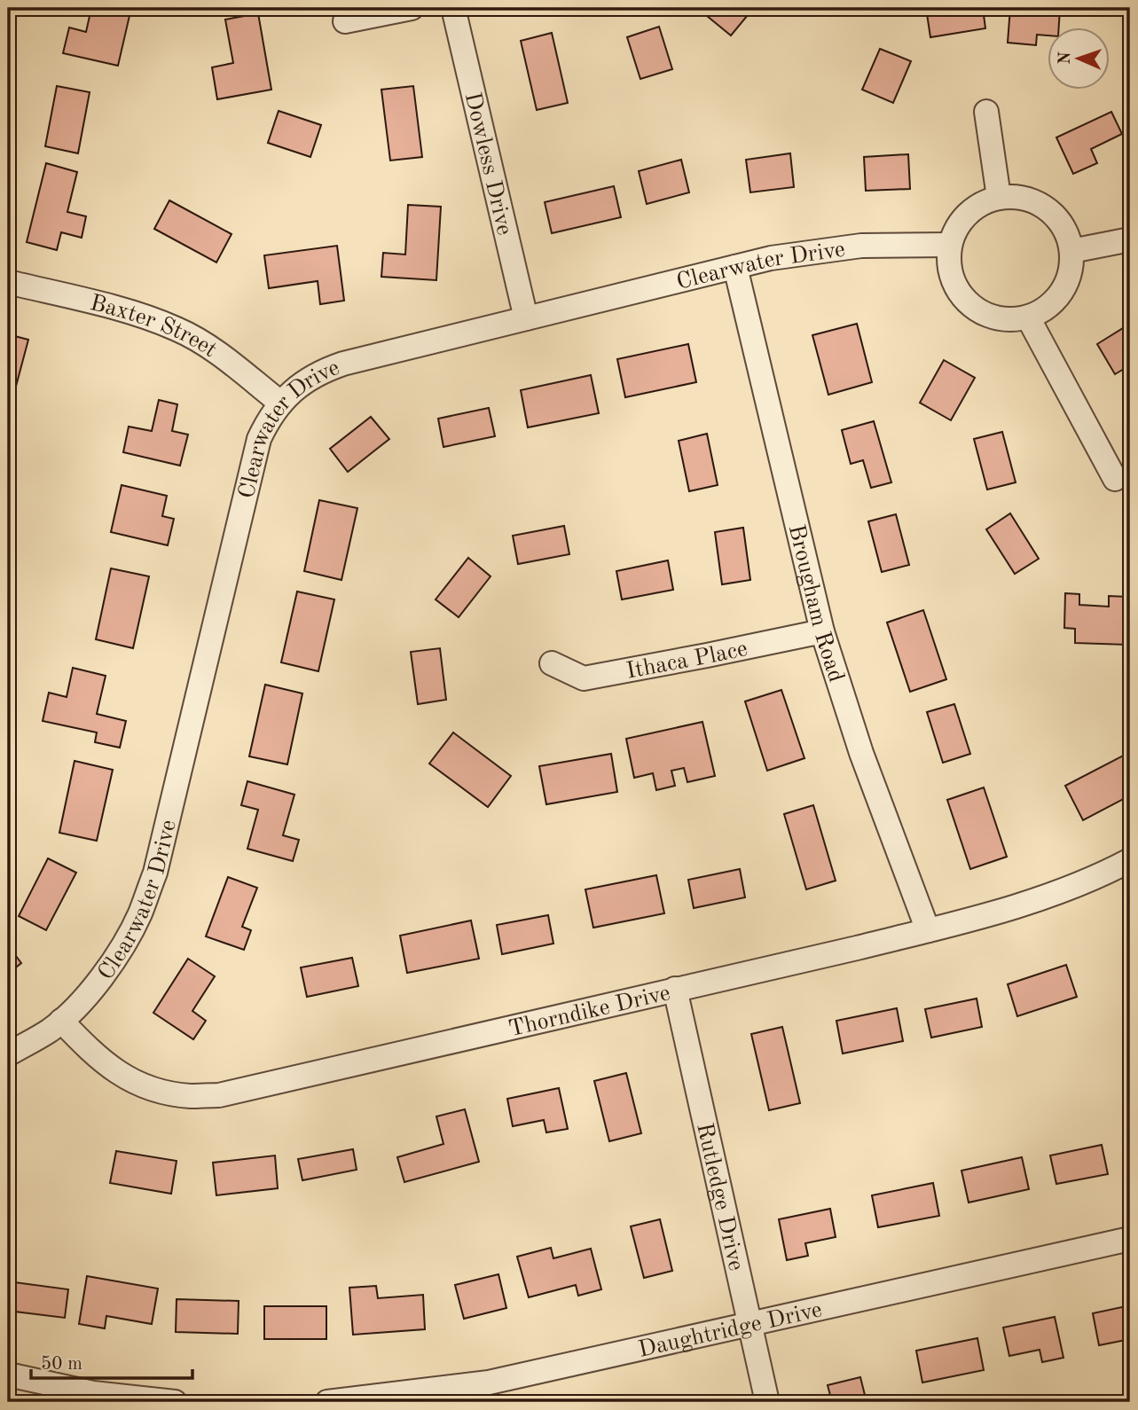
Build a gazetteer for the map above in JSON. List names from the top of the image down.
{
  "streets": {
    "street": [
      "Dowless Drive",
      "Clearwater Drive",
      "Baxter Street",
      "Brougham Road",
      "Ithaca Place",
      "Thorndike Drive",
      "Rutledge Drive",
      "Daughtridge Drive"
    ]
  },
  "crossings": [
    ["Dowless Drive", "Clearwater Drive"],
    ["Clearwater Drive", "Baxter Street"],
    ["Clearwater Drive", "Brougham Road"],
    ["Clearwater Drive", "Thorndike Drive"],
    ["Brougham Road", "Ithaca Place"],
    ["Brougham Road", "Thorndike Drive"],
    ["Thorndike Drive", "Rutledge Drive"],
    ["Rutledge Drive", "Daughtridge Drive"]
  ],
  "scale_bar": "50 m",
  "north": "left"
}
